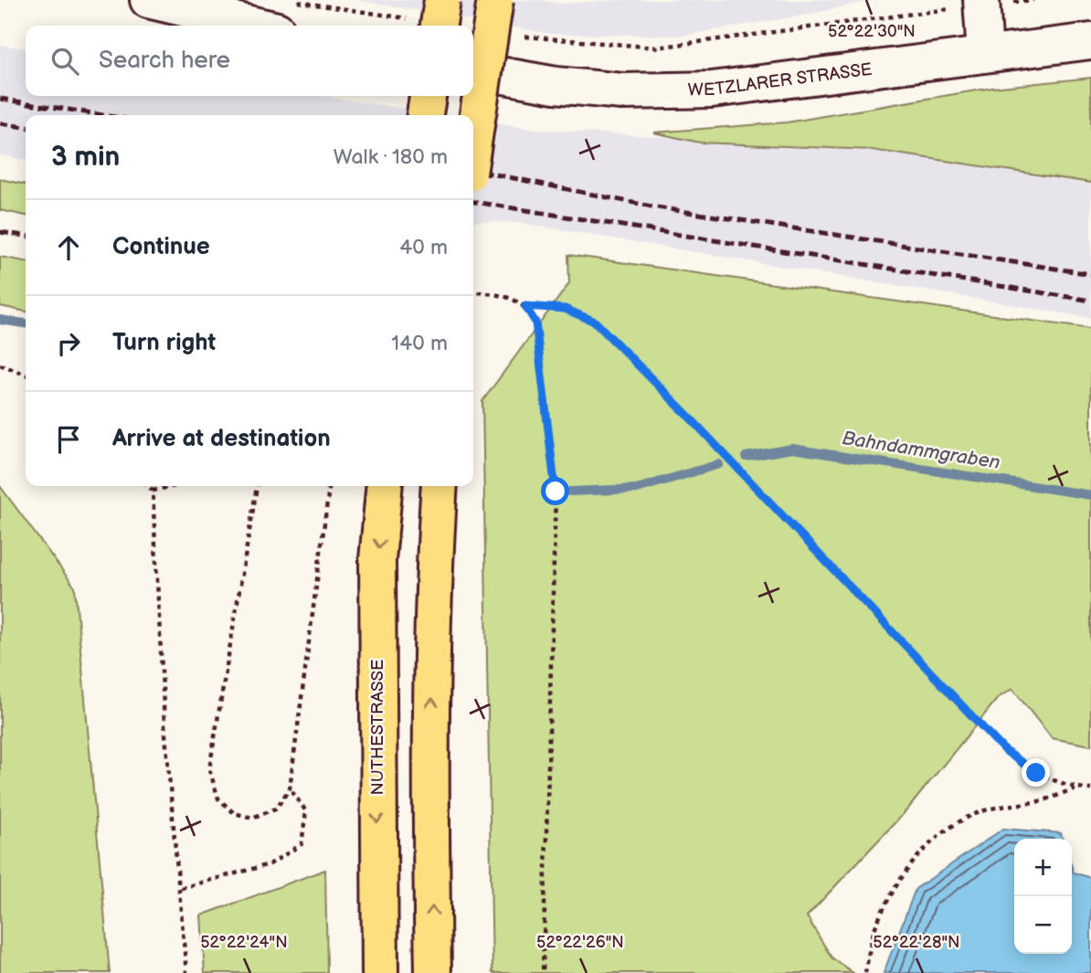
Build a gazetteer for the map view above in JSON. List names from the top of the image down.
{
  "streets": {
    "highway": ["NUTHESTRASSE"],
    "street": ["WETZLARER STRASSE"]
  },
  "water": ["Bahndammgraben"],
  "page": {
    "search": "Search here",
    "heading": ["3 min", "Walk · 180 m"],
    "list": [
      ["Continue", "40 m"],
      ["Turn right", "140 m"],
      "Arrive at destination"
    ],
    "map_buttons": ["+", "−"]
  },
  "coordinates": [
    "52°22'30\"N",
    "52°22'24\"N",
    "52°22'26\"N",
    "52°22'28\"N"
  ]
}
